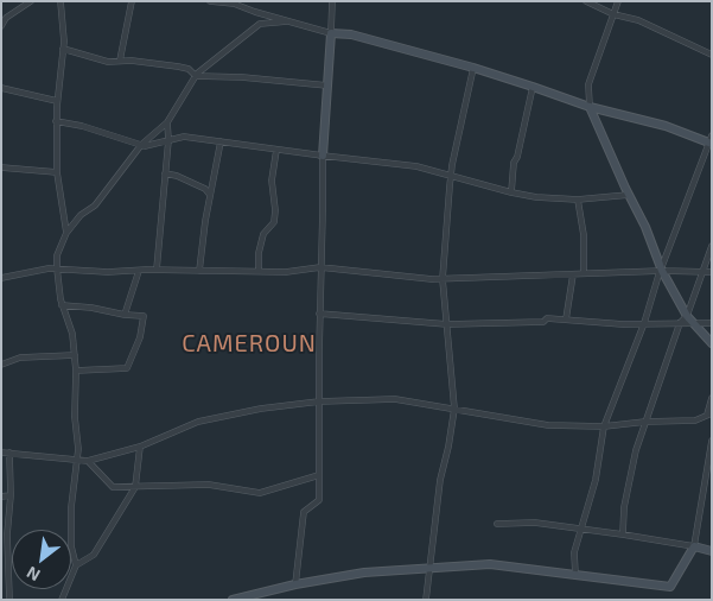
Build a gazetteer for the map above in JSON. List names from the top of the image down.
{
  "districts": ["CAMEROUN"],
  "north": "bottom left"
}
